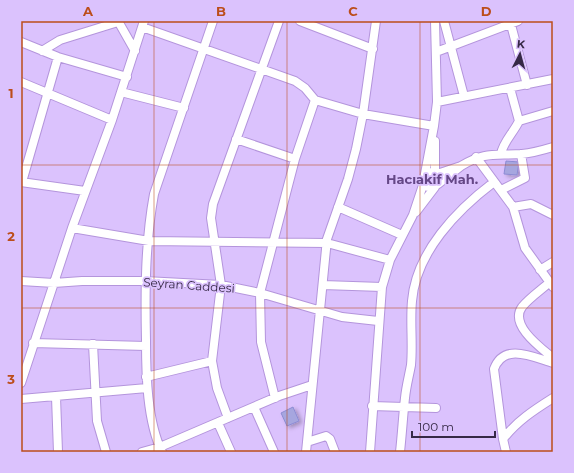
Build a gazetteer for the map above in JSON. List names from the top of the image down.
{
  "streets": {
    "street": ["Seyran Caddesi"]
  },
  "districts": ["Hacıakif Mah."],
  "scale_bar": "100 m",
  "north": "top",
  "grid": {
    "columns": [
      "A",
      "B",
      "C",
      "D"
    ],
    "rows": ["1", "2", "3"]
  }
}
